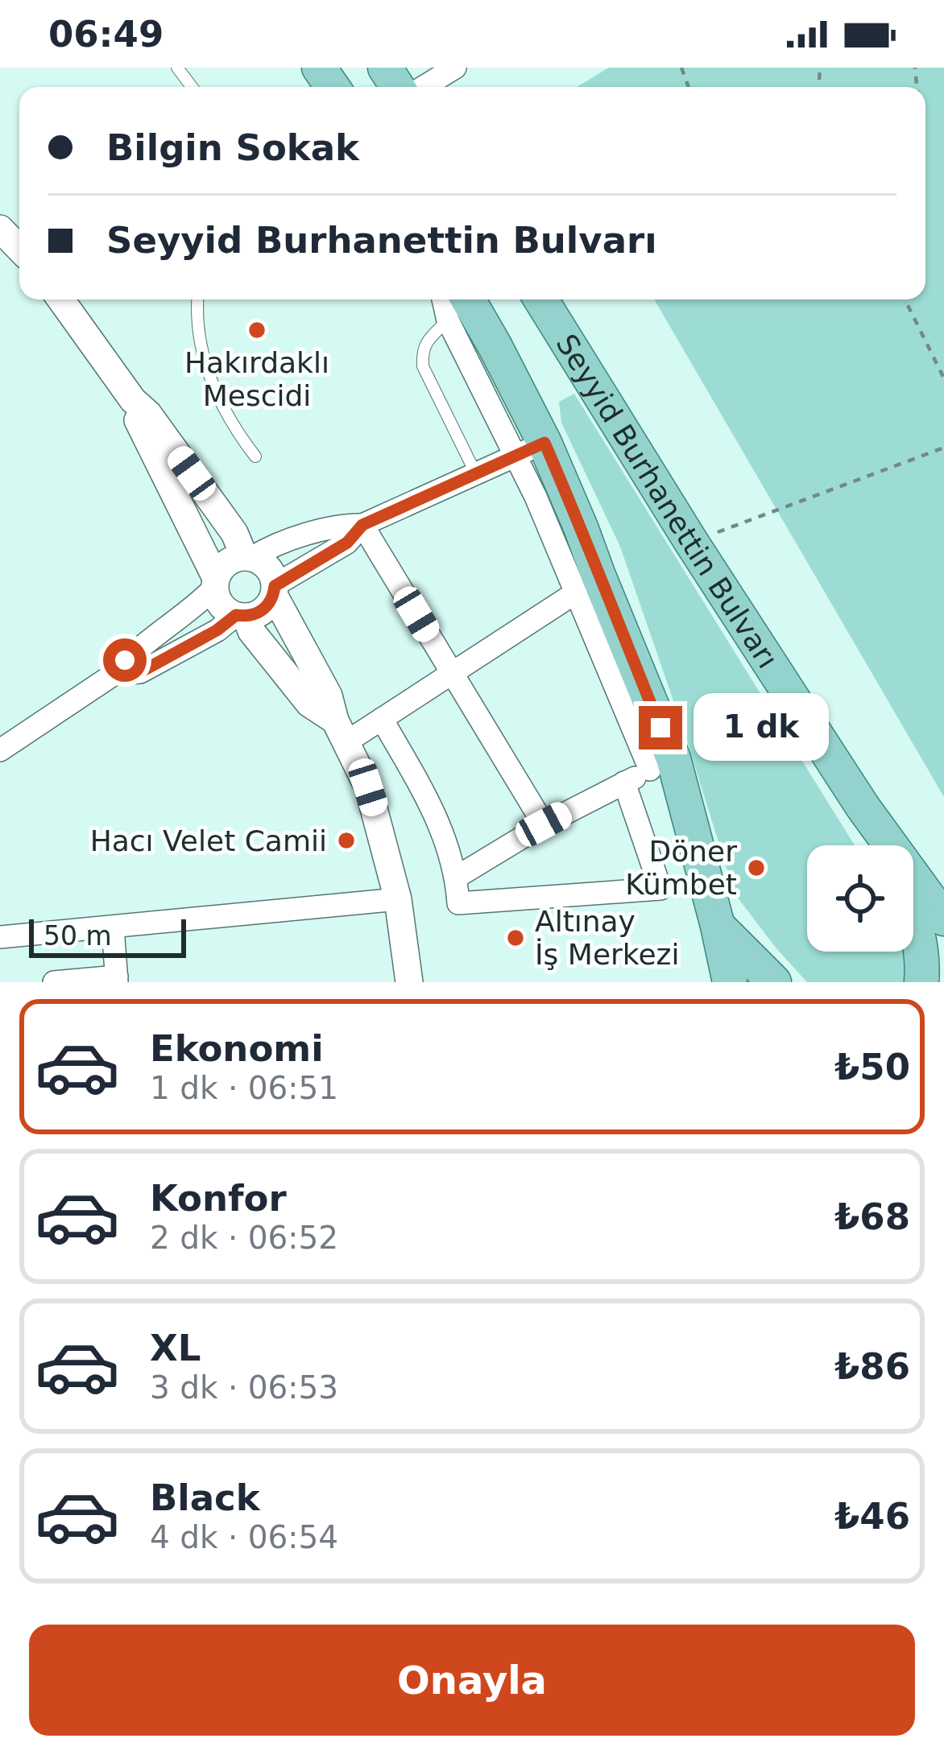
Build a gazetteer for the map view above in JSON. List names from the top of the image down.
{
  "streets": {
    "main road": ["Seyyid Burhanettin Bulvarı"]
  },
  "places": [
    "Hakırdaklı Mescidi",
    "Hacı Velet Camii",
    "Döner Kümbet",
    "Altınay İş Merkezi"
  ],
  "scale_bar": "50 m",
  "page": {
    "status": "06:49",
    "banner": ["Bilgin Sokak", "Seyyid Burhanettin Bulvarı"],
    "bubble": "1 dk",
    "scale": "50 m",
    "list": [
      {
        "name": "Ekonomi",
        "note": "1 dk · 06:51",
        "value": "₺50"
      },
      {
        "name": "Konfor",
        "note": "2 dk · 06:52",
        "value": "₺68"
      },
      {
        "name": "XL",
        "note": "3 dk · 06:53",
        "value": "₺86"
      },
      {
        "name": "Black",
        "note": "4 dk · 06:54",
        "value": "₺46"
      }
    ],
    "buttons": "Onayla"
  }
}
